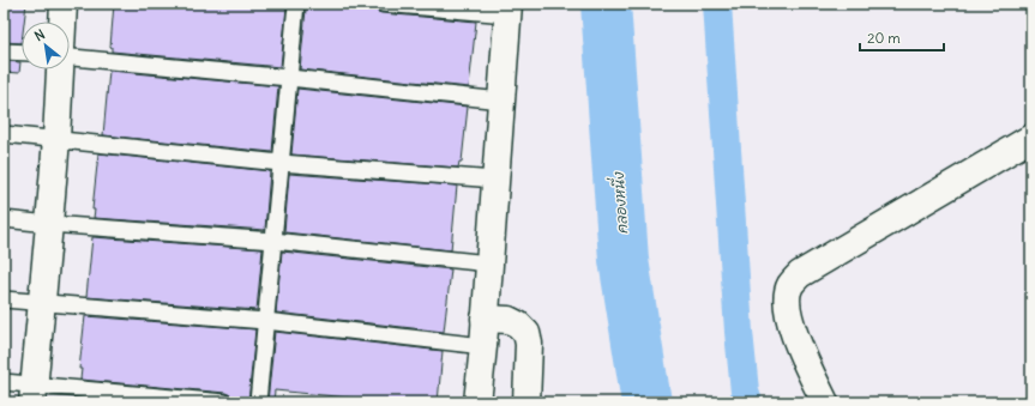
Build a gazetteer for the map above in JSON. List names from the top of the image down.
{
  "water": ["คลองหนึ่ง"],
  "scale_bar": "20 m",
  "north": "top left"
}
